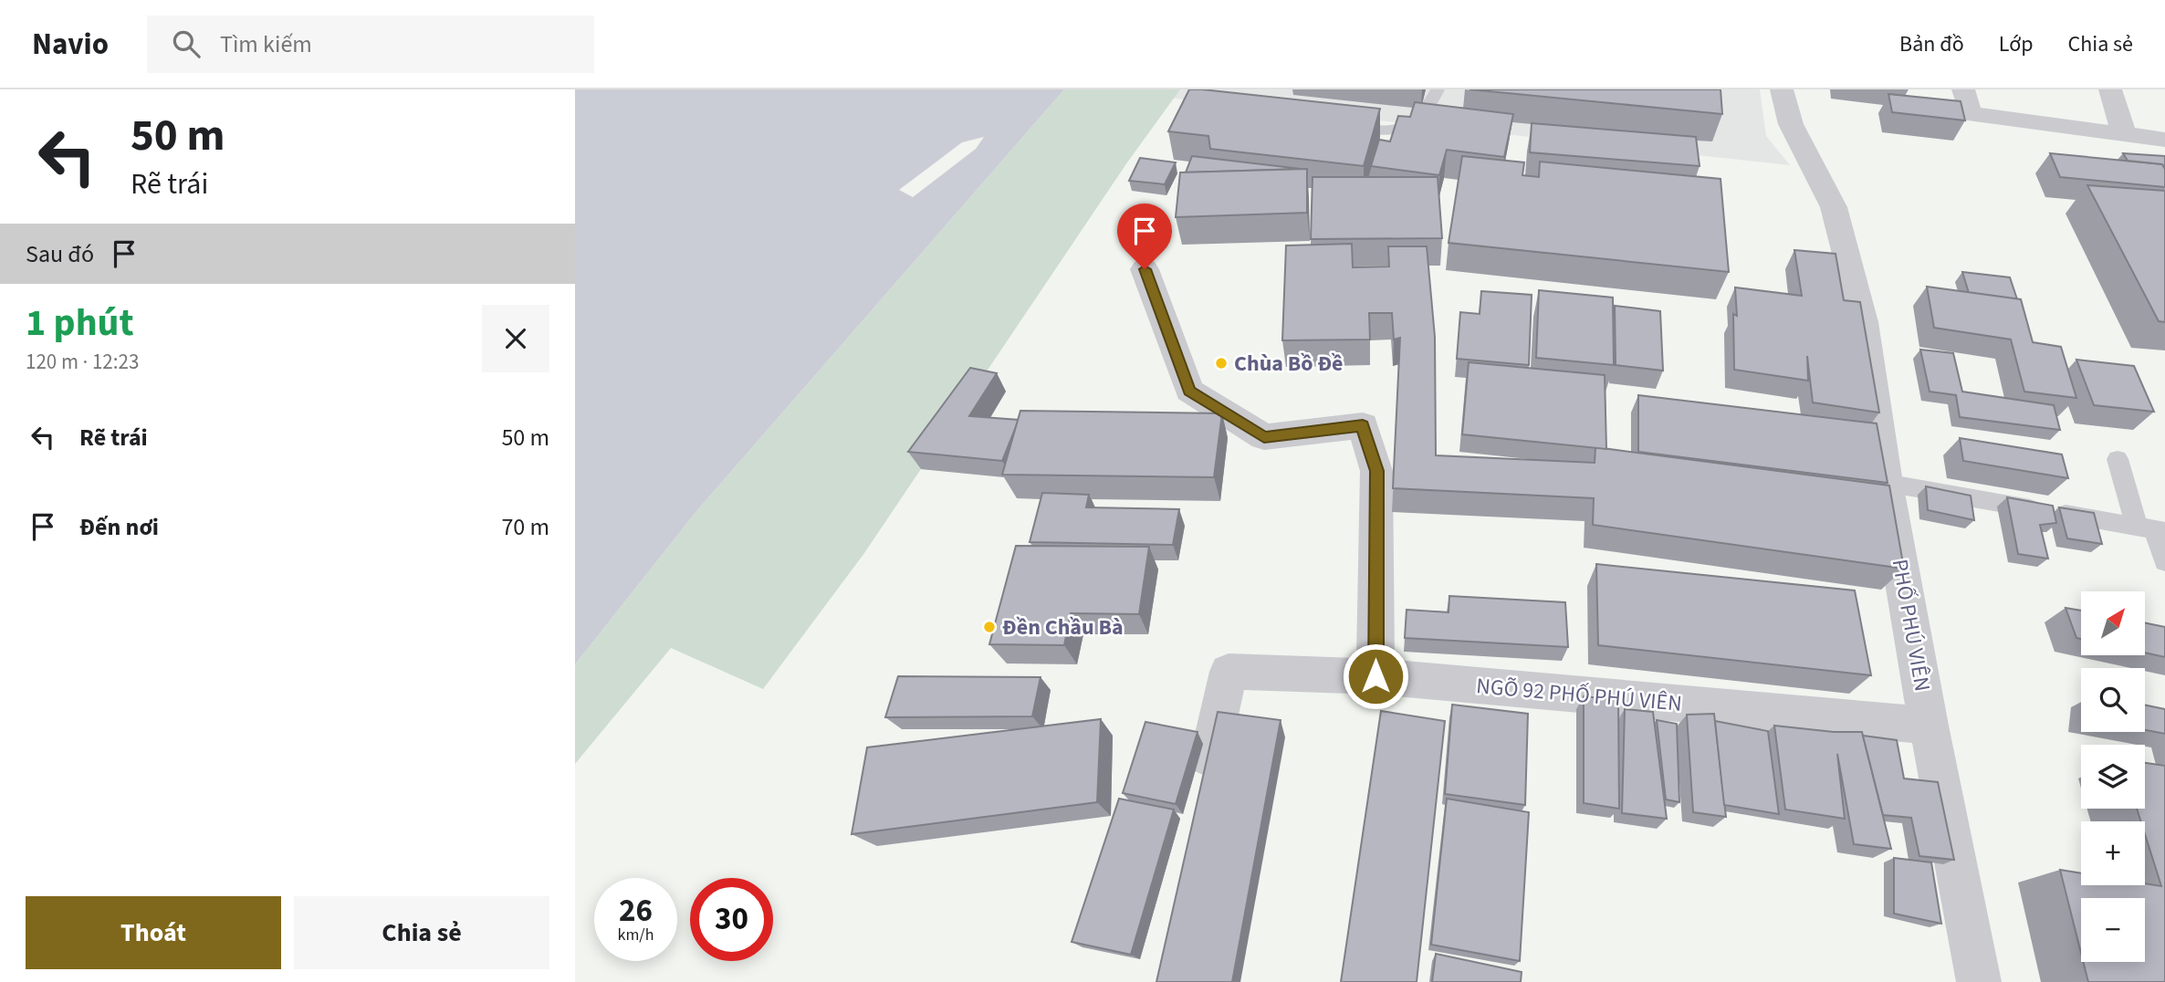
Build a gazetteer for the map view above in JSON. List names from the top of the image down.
{
  "streets": {
    "street": ["PHỐ PHÚ VIÊN", "NGÕ 92 PHỐ PHÚ VIÊN"]
  },
  "crossings": [
    ["PHỐ PHÚ VIÊN", "NGÕ 92 PHỐ PHÚ VIÊN"]
  ],
  "places": ["Chùa Bồ Đề", "Đền Chầu Bà"],
  "north": "top right",
  "page": {
    "header": "Navio",
    "search": "Tìm kiếm",
    "nav": ["Bản đồ", "Lớp", "Chia sẻ"],
    "turn": ["50 m", "Rẽ trái"],
    "then": "Sau đó",
    "heading": ["1 phút", "120 m · 12:23"],
    "list": [
      {
        "name": "Rẽ trái",
        "value": "50 m"
      },
      {
        "name": "Đến nơi",
        "value": "70 m"
      }
    ],
    "map_buttons": ["+", "−"],
    "speed": "26 km/h",
    "limit": "30",
    "buttons": ["Thoát", "Chia sẻ"]
  }
}
